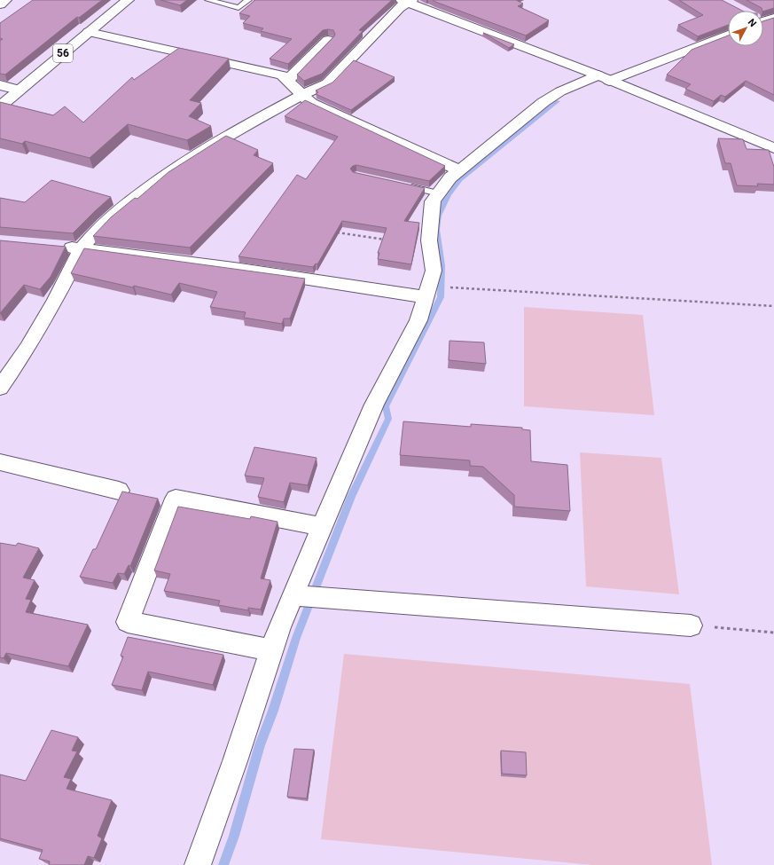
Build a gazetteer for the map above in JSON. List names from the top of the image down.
{
  "streets": {
    "street": ["56"]
  },
  "north": "top right"
}
